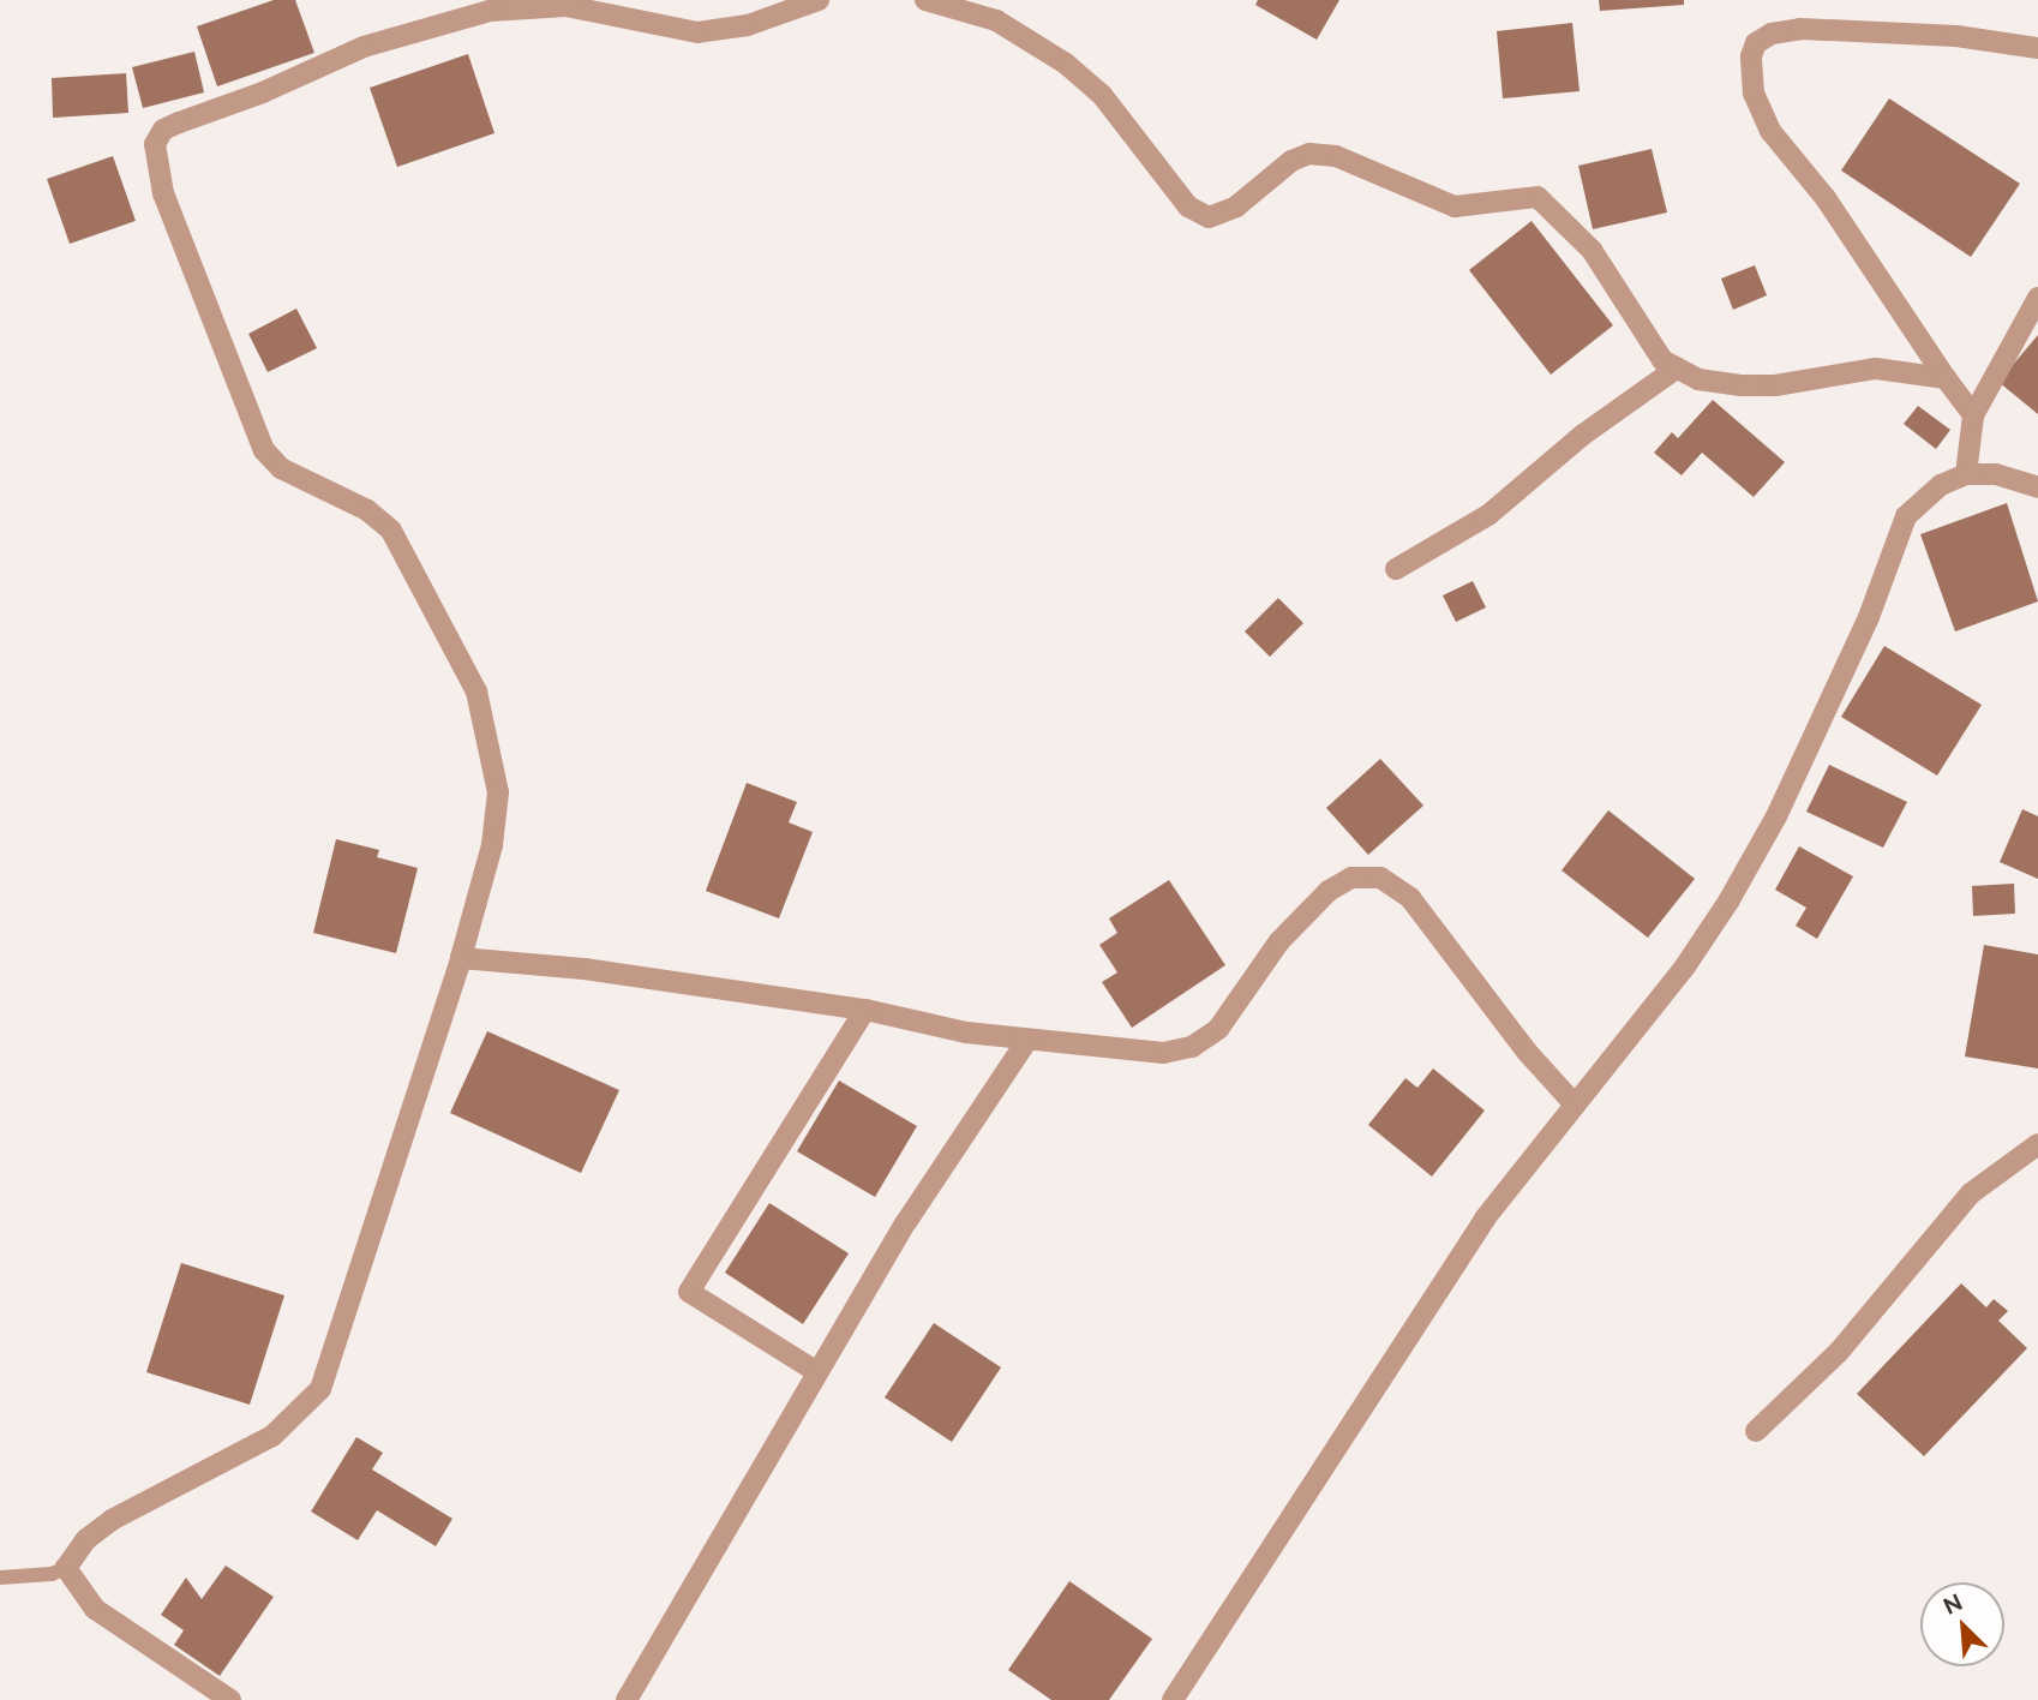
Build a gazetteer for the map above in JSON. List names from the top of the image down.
{
  "north": "top left"
}
